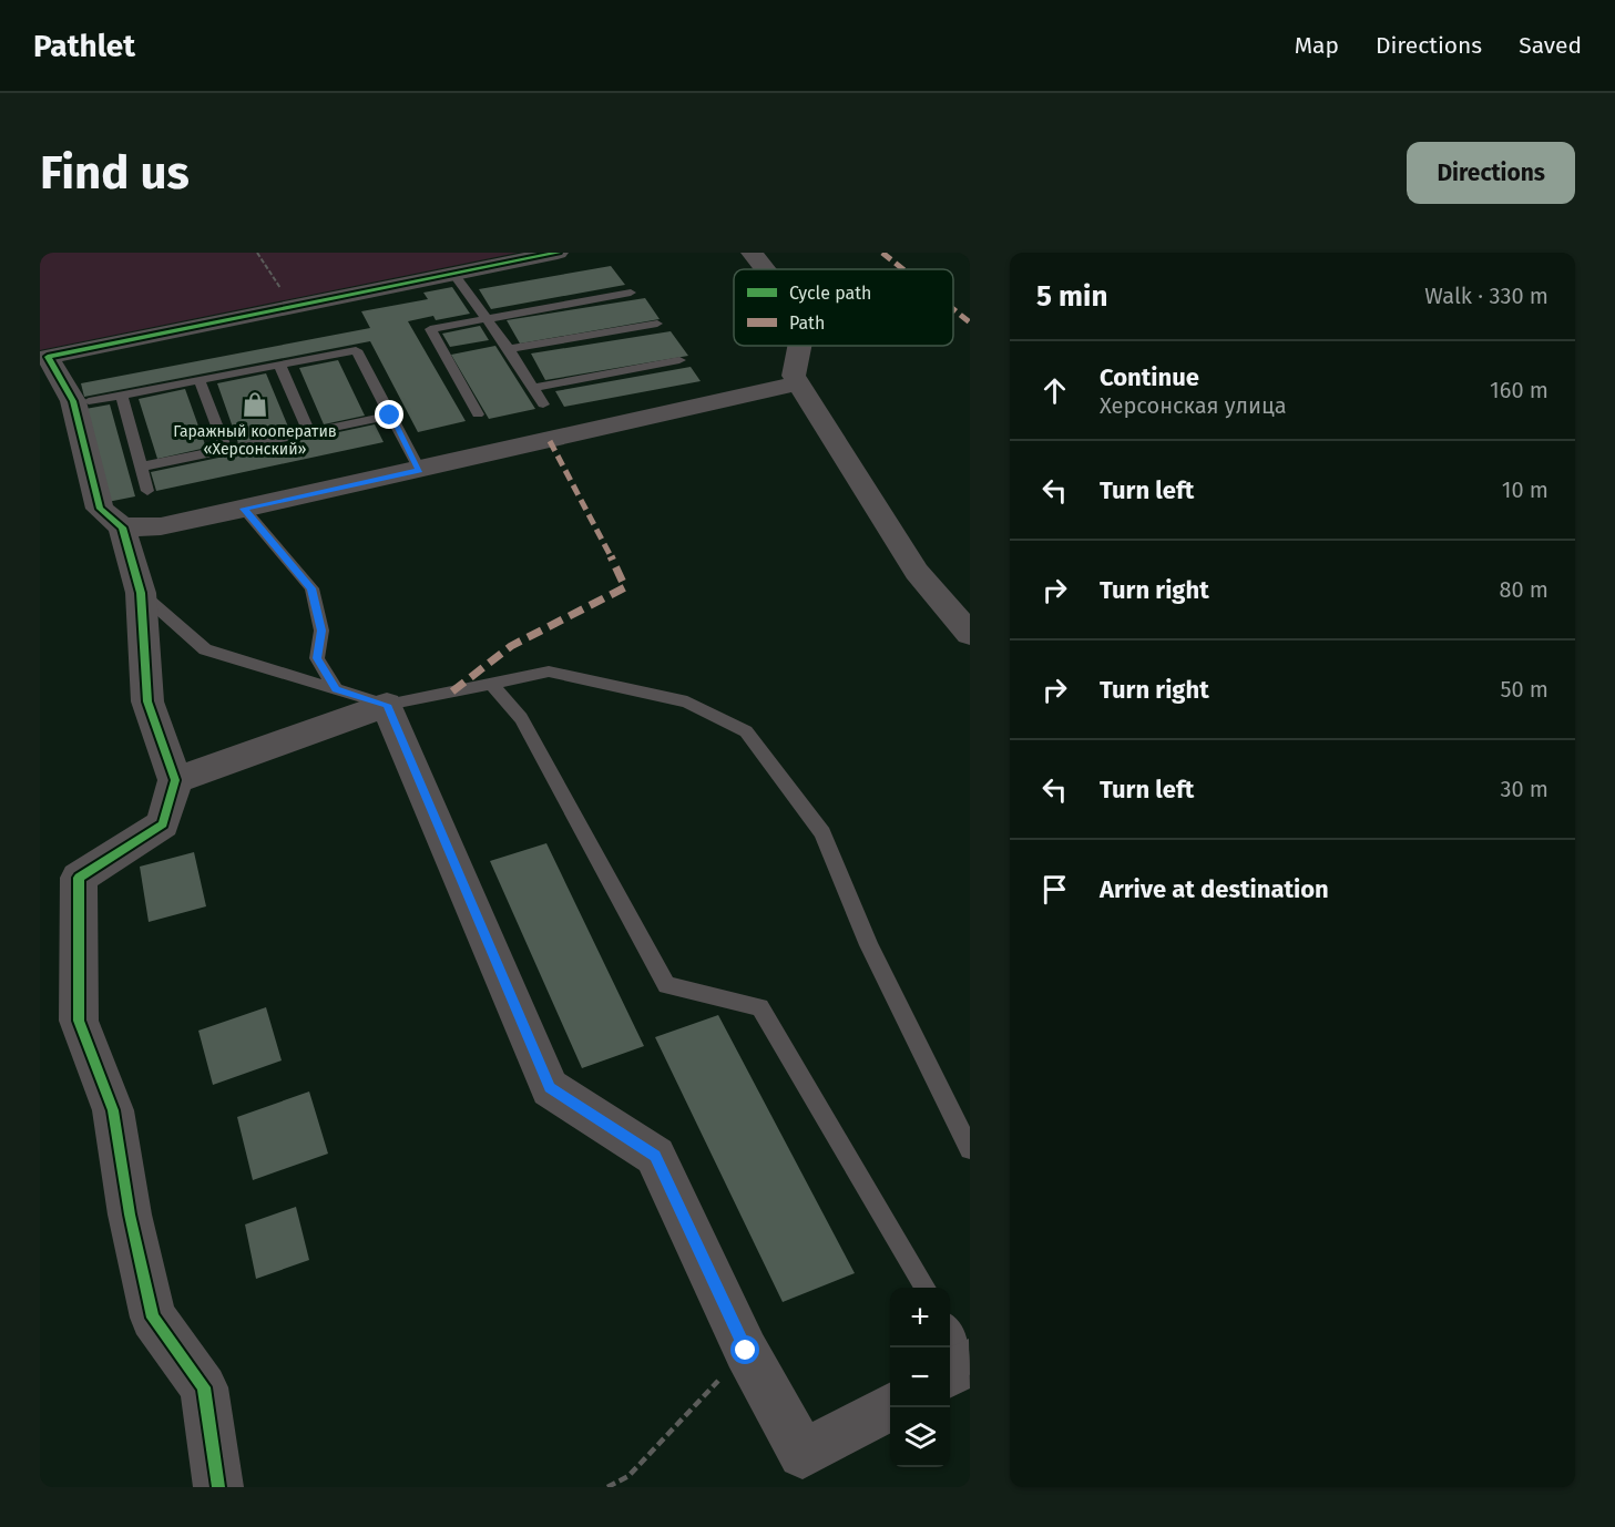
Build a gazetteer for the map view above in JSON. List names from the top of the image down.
{
  "places": {
    "shop": ["Гаражный кооператив «Херсонский»"]
  },
  "legend": ["Cycle path", "Path"],
  "page": {
    "header": "Pathlet",
    "nav": ["Map", "Directions", "Saved"],
    "buttons": "Directions",
    "title": "Find us",
    "heading": ["5 min", "Walk · 330 m"],
    "list": [
      ["Continue", "Херсонская улица", "160 m"],
      ["Turn left", "10 m"],
      ["Turn right", "80 m"],
      ["Turn right", "50 m"],
      ["Turn left", "30 m"],
      "Arrive at destination"
    ],
    "map_buttons": ["+", "−"]
  }
}
